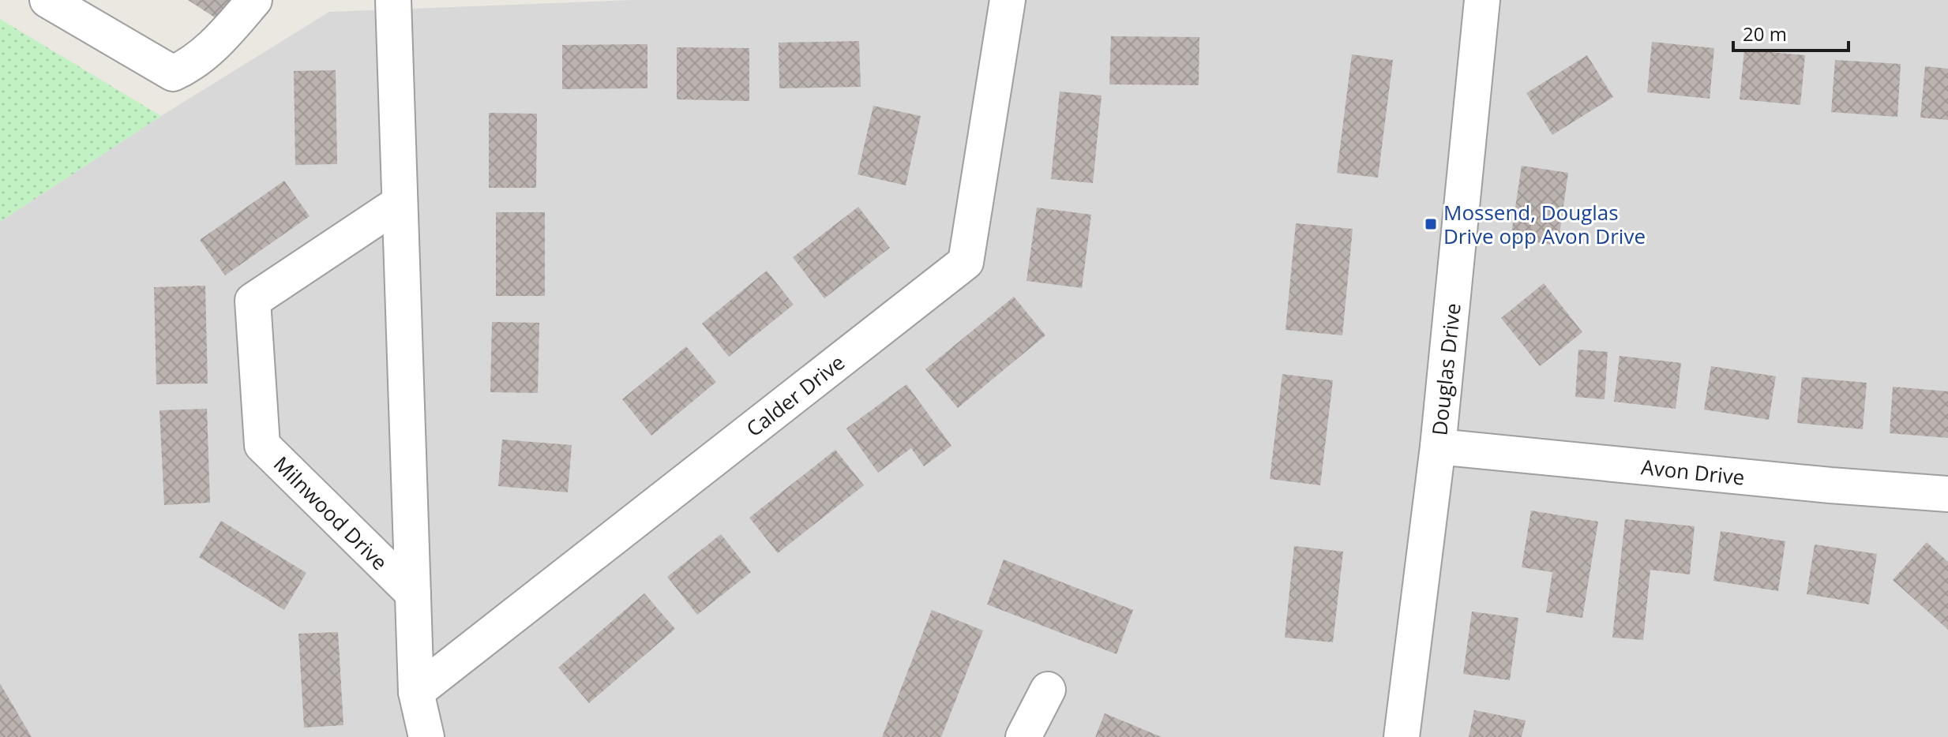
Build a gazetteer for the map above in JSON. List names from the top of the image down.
{
  "streets": {
    "street": [
      "Douglas Drive",
      "Calder Drive",
      "Avon Drive",
      "Milnwood Drive"
    ]
  },
  "crossings": [
    ["Douglas Drive", "Avon Drive"],
    ["Calder Drive", "Milnwood Drive"]
  ],
  "places": {
    "transit": ["Mossend, Douglas Drive opp Avon Drive"]
  },
  "scale_bar": "20 m"
}
